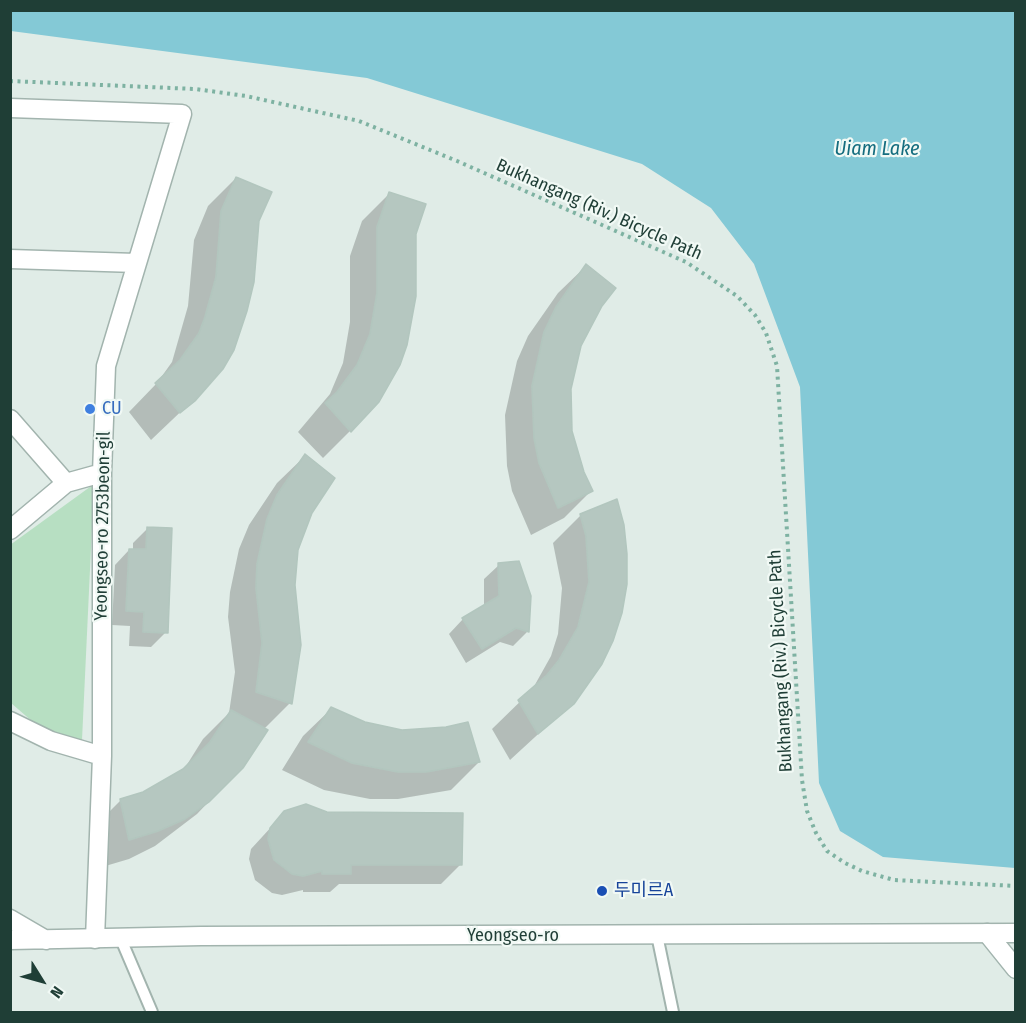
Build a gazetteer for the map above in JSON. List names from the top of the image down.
{
  "streets": {
    "street": ["Yeongseo-ro 2753beon-gil", "Yeongseo-ro"],
    "path": ["Bukhangang (Riv.) Bicycle Path"]
  },
  "crossings": [
    ["Yeongseo-ro 2753beon-gil", "Yeongseo-ro"]
  ],
  "water": ["Uiam Lake"],
  "places": ["CU", "두미르A"],
  "north": "bottom right"
}
